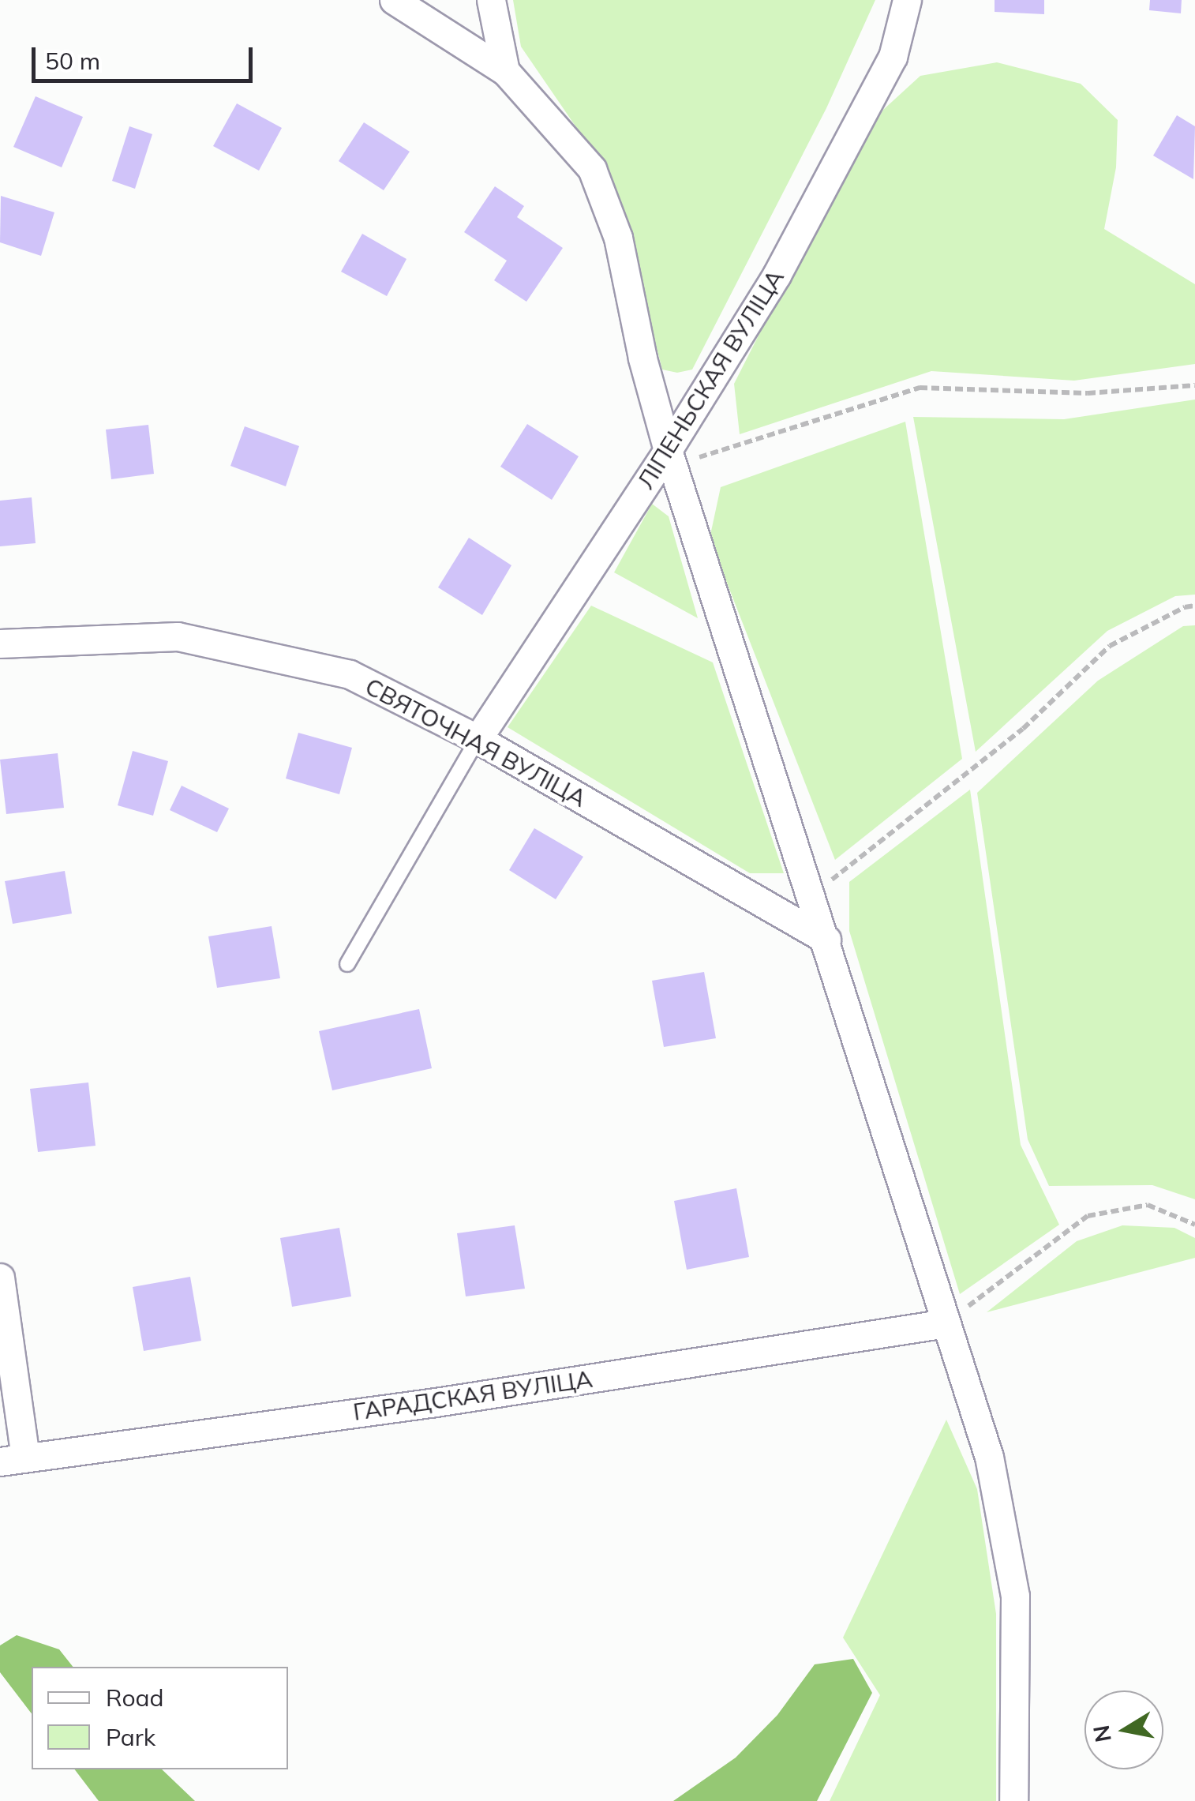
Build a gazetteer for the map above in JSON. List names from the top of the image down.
{
  "streets": {
    "street": ["ЛІПЕНЬСКАЯ ВУЛІЦА", "СВЯТОЧНАЯ ВУЛІЦА", "ГАРАДСКАЯ ВУЛІЦА"]
  },
  "crossings": [
    ["ЛІПЕНЬСКАЯ ВУЛІЦА", "СВЯТОЧНАЯ ВУЛІЦА"]
  ],
  "legend": ["Road", "Park"],
  "scale_bar": "50 m",
  "north": "left"
}
